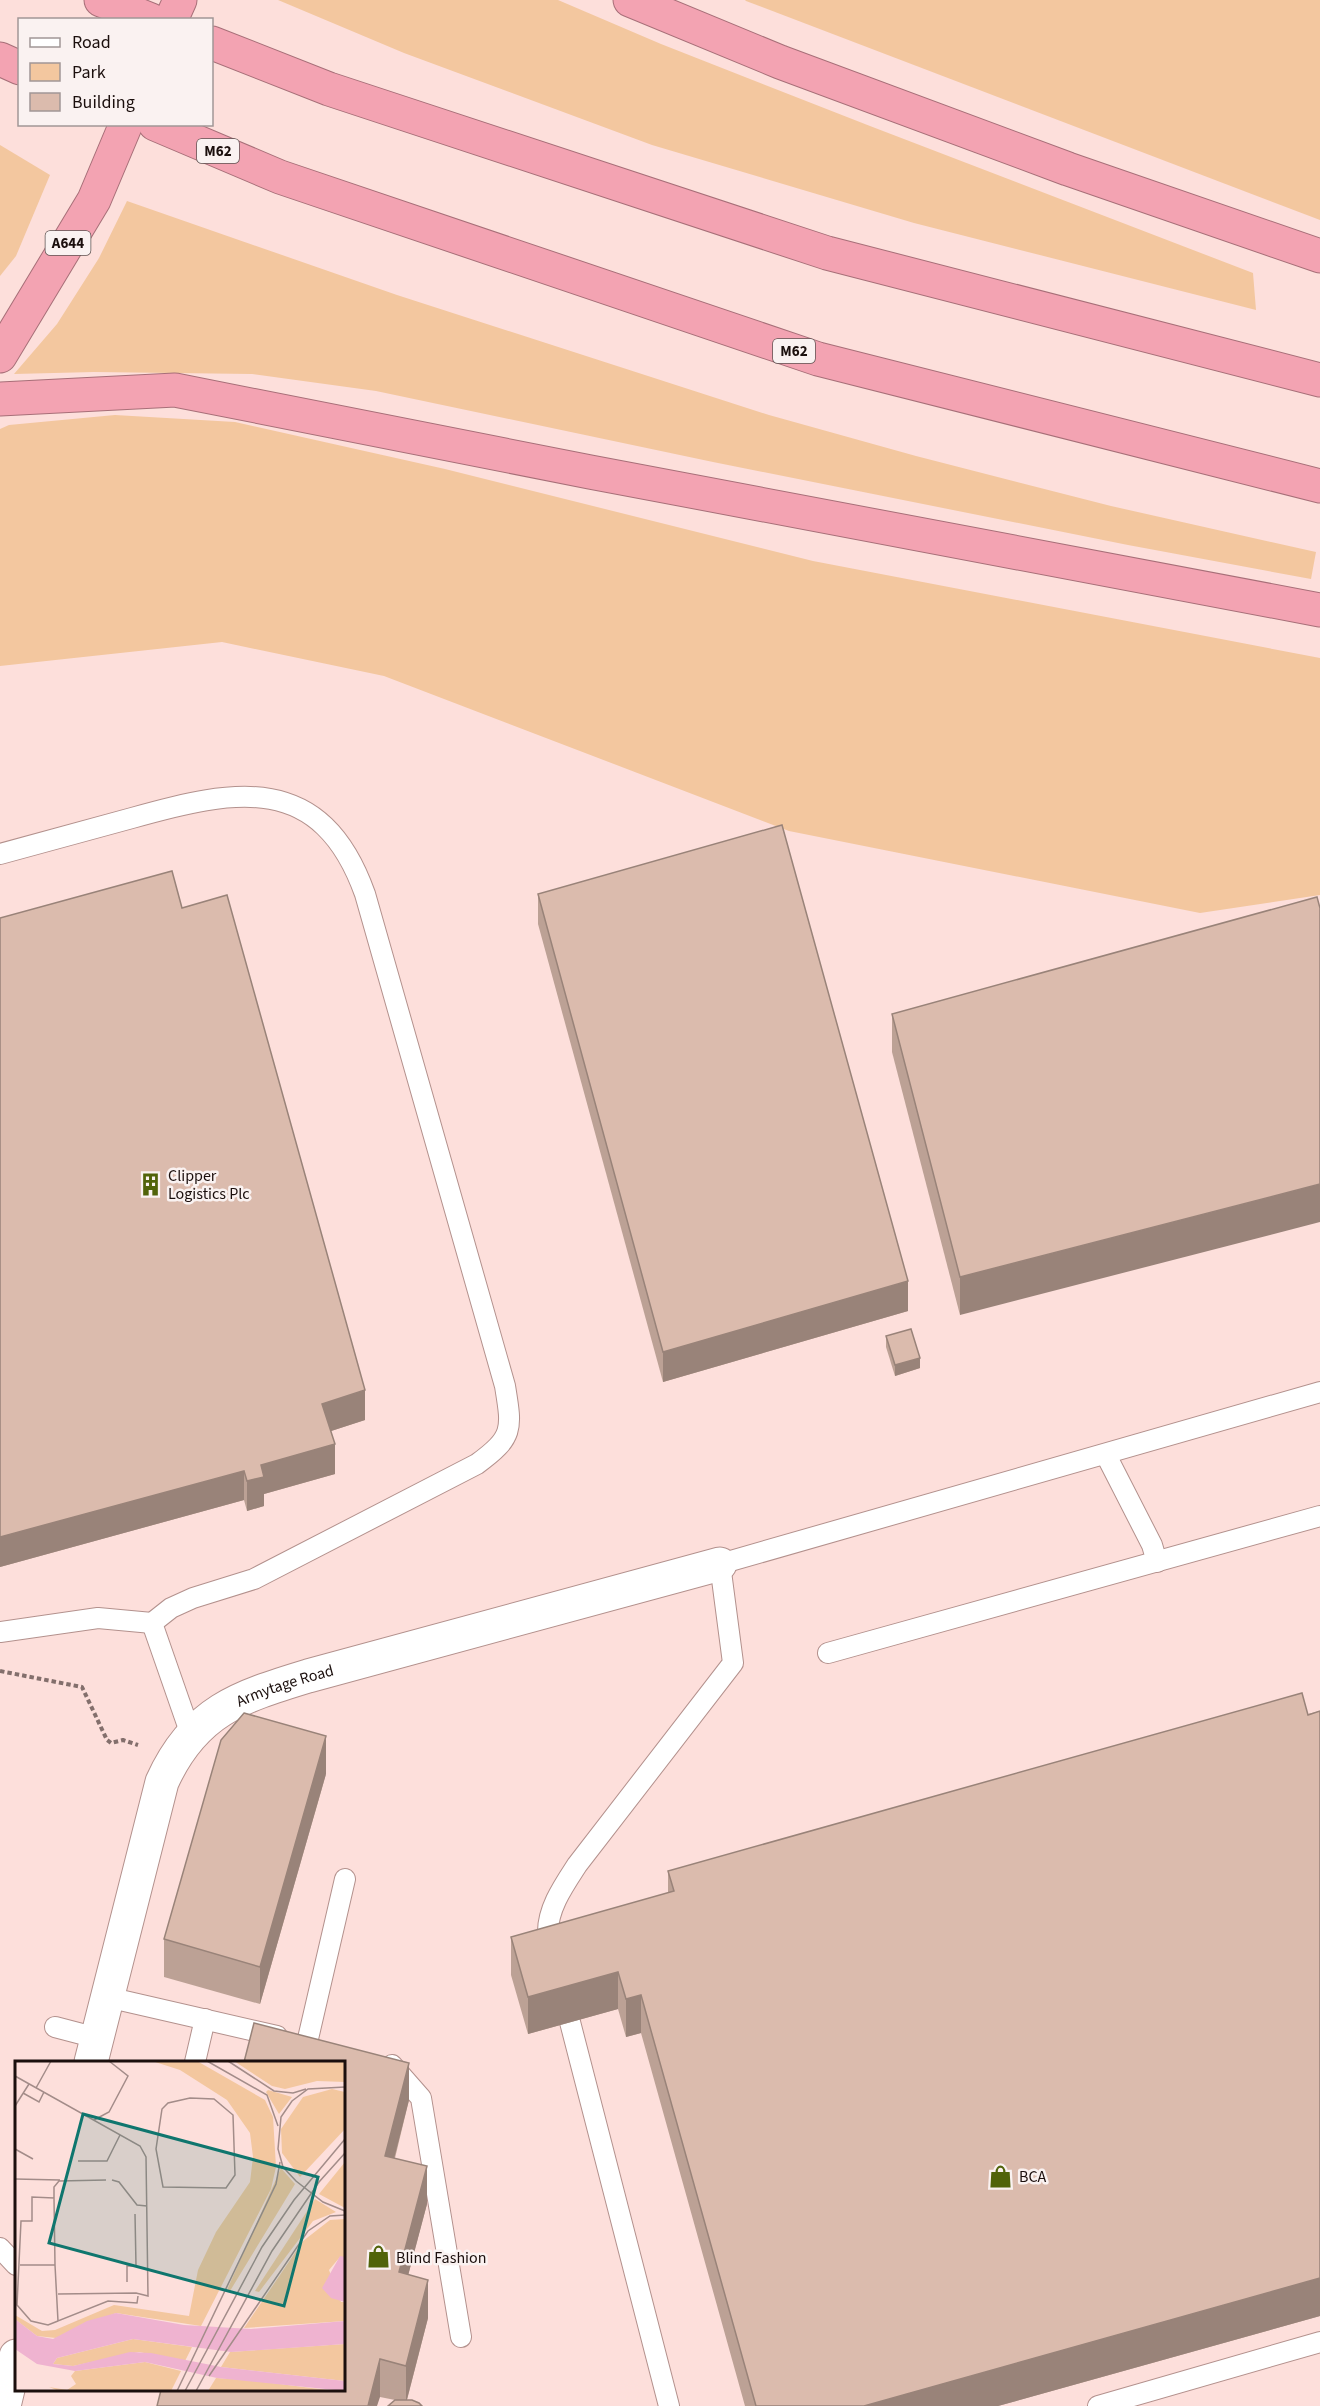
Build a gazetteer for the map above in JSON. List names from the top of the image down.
{
  "streets": {
    "highway": ["M62", "A644"],
    "street": ["Armytage Road"]
  },
  "places": {
    "building": ["Clipper Logistics Plc"],
    "shop": ["BCA", "Blind Fashion"]
  },
  "legend": ["Road", "Park", "Building"]
}
